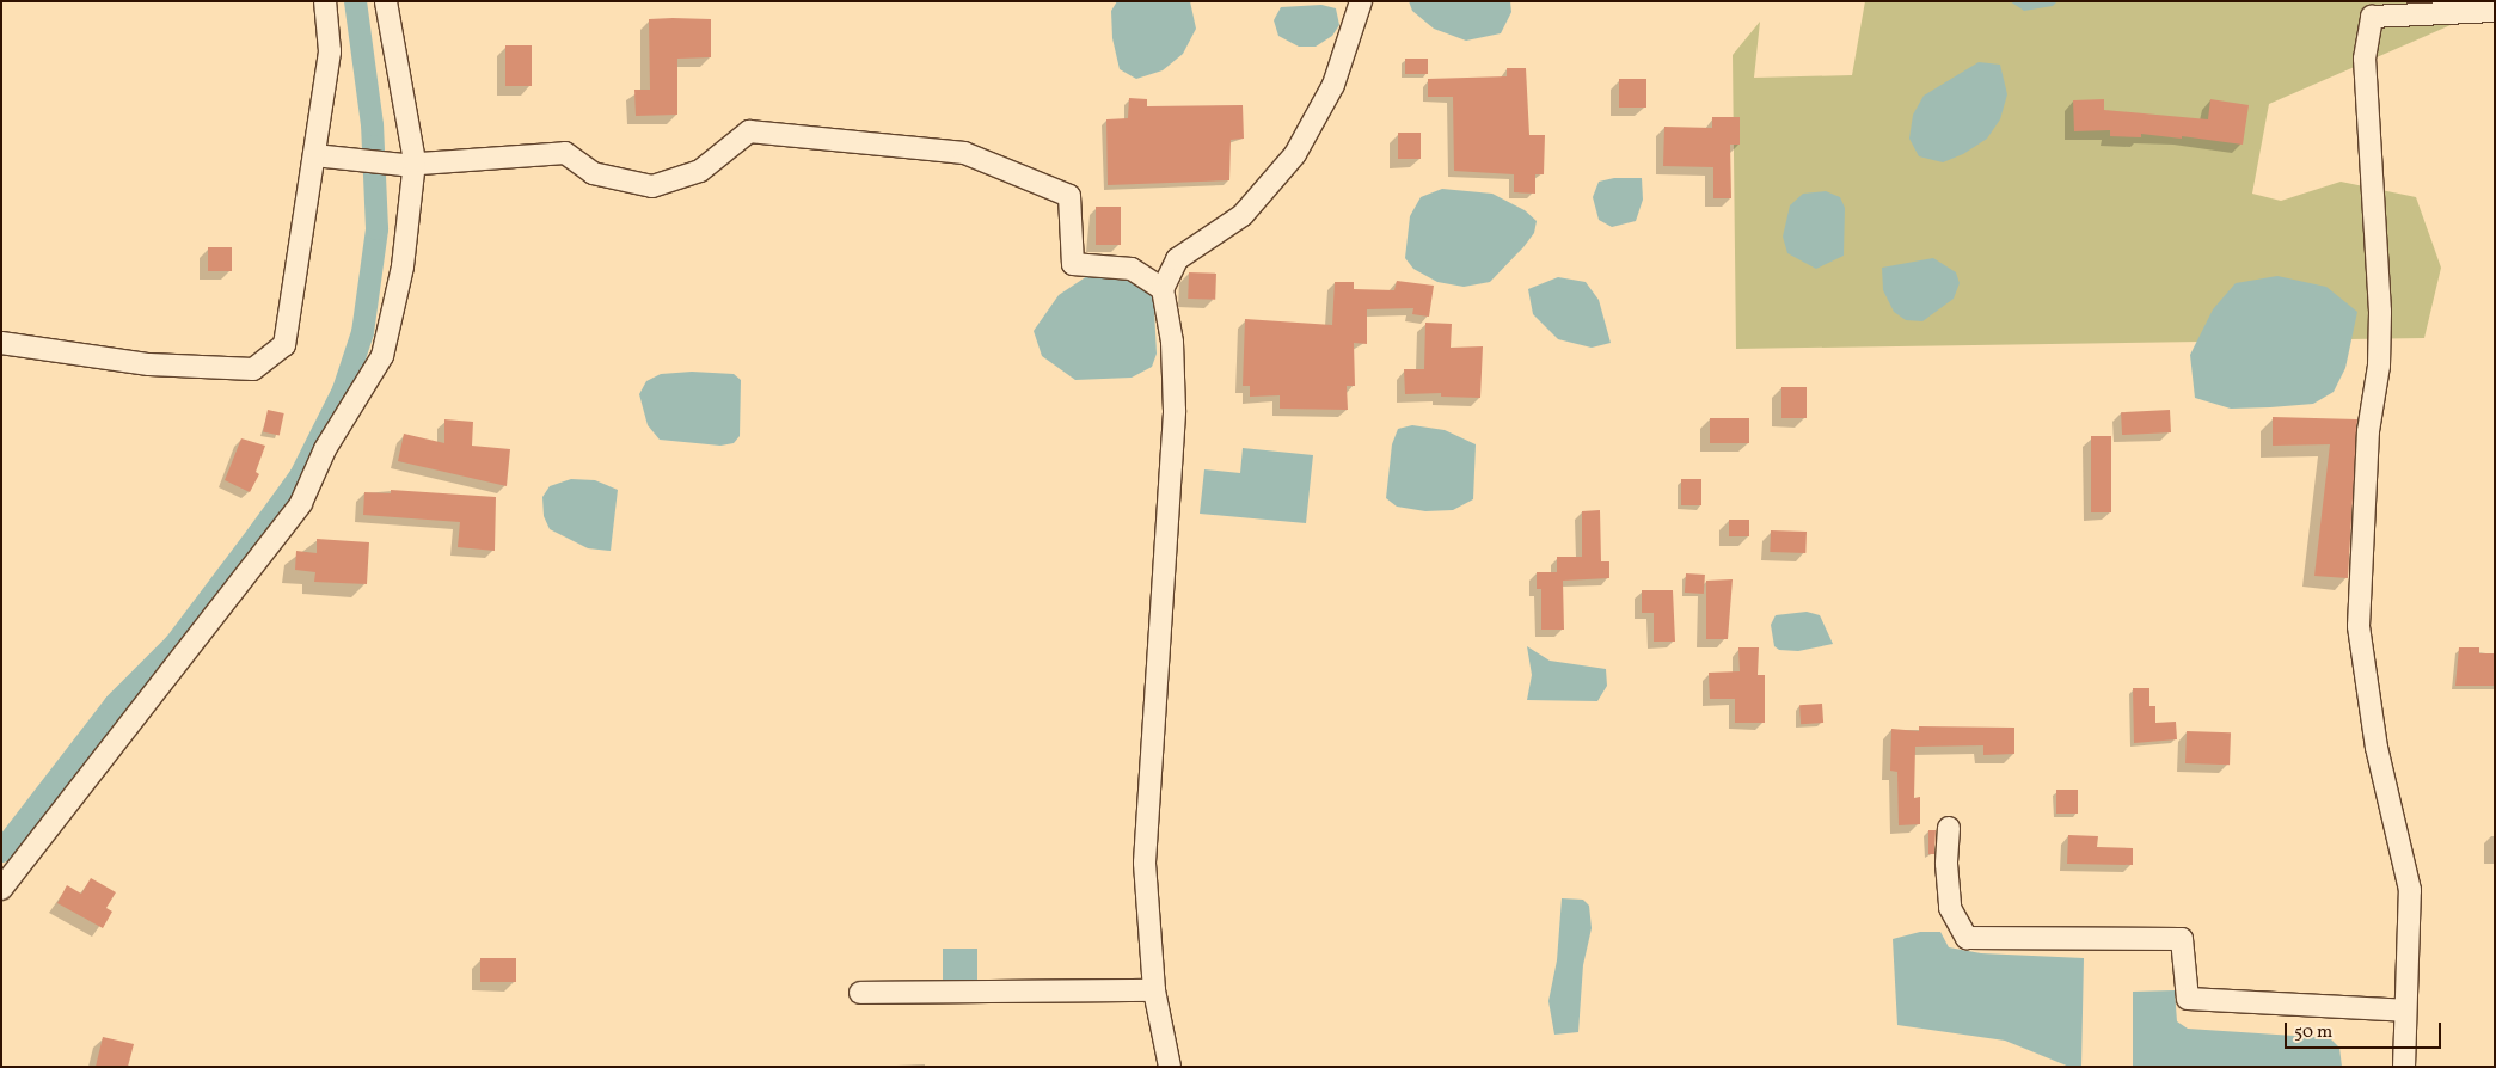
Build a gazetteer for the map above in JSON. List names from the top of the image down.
{
  "scale_bar": "50 m"
}
